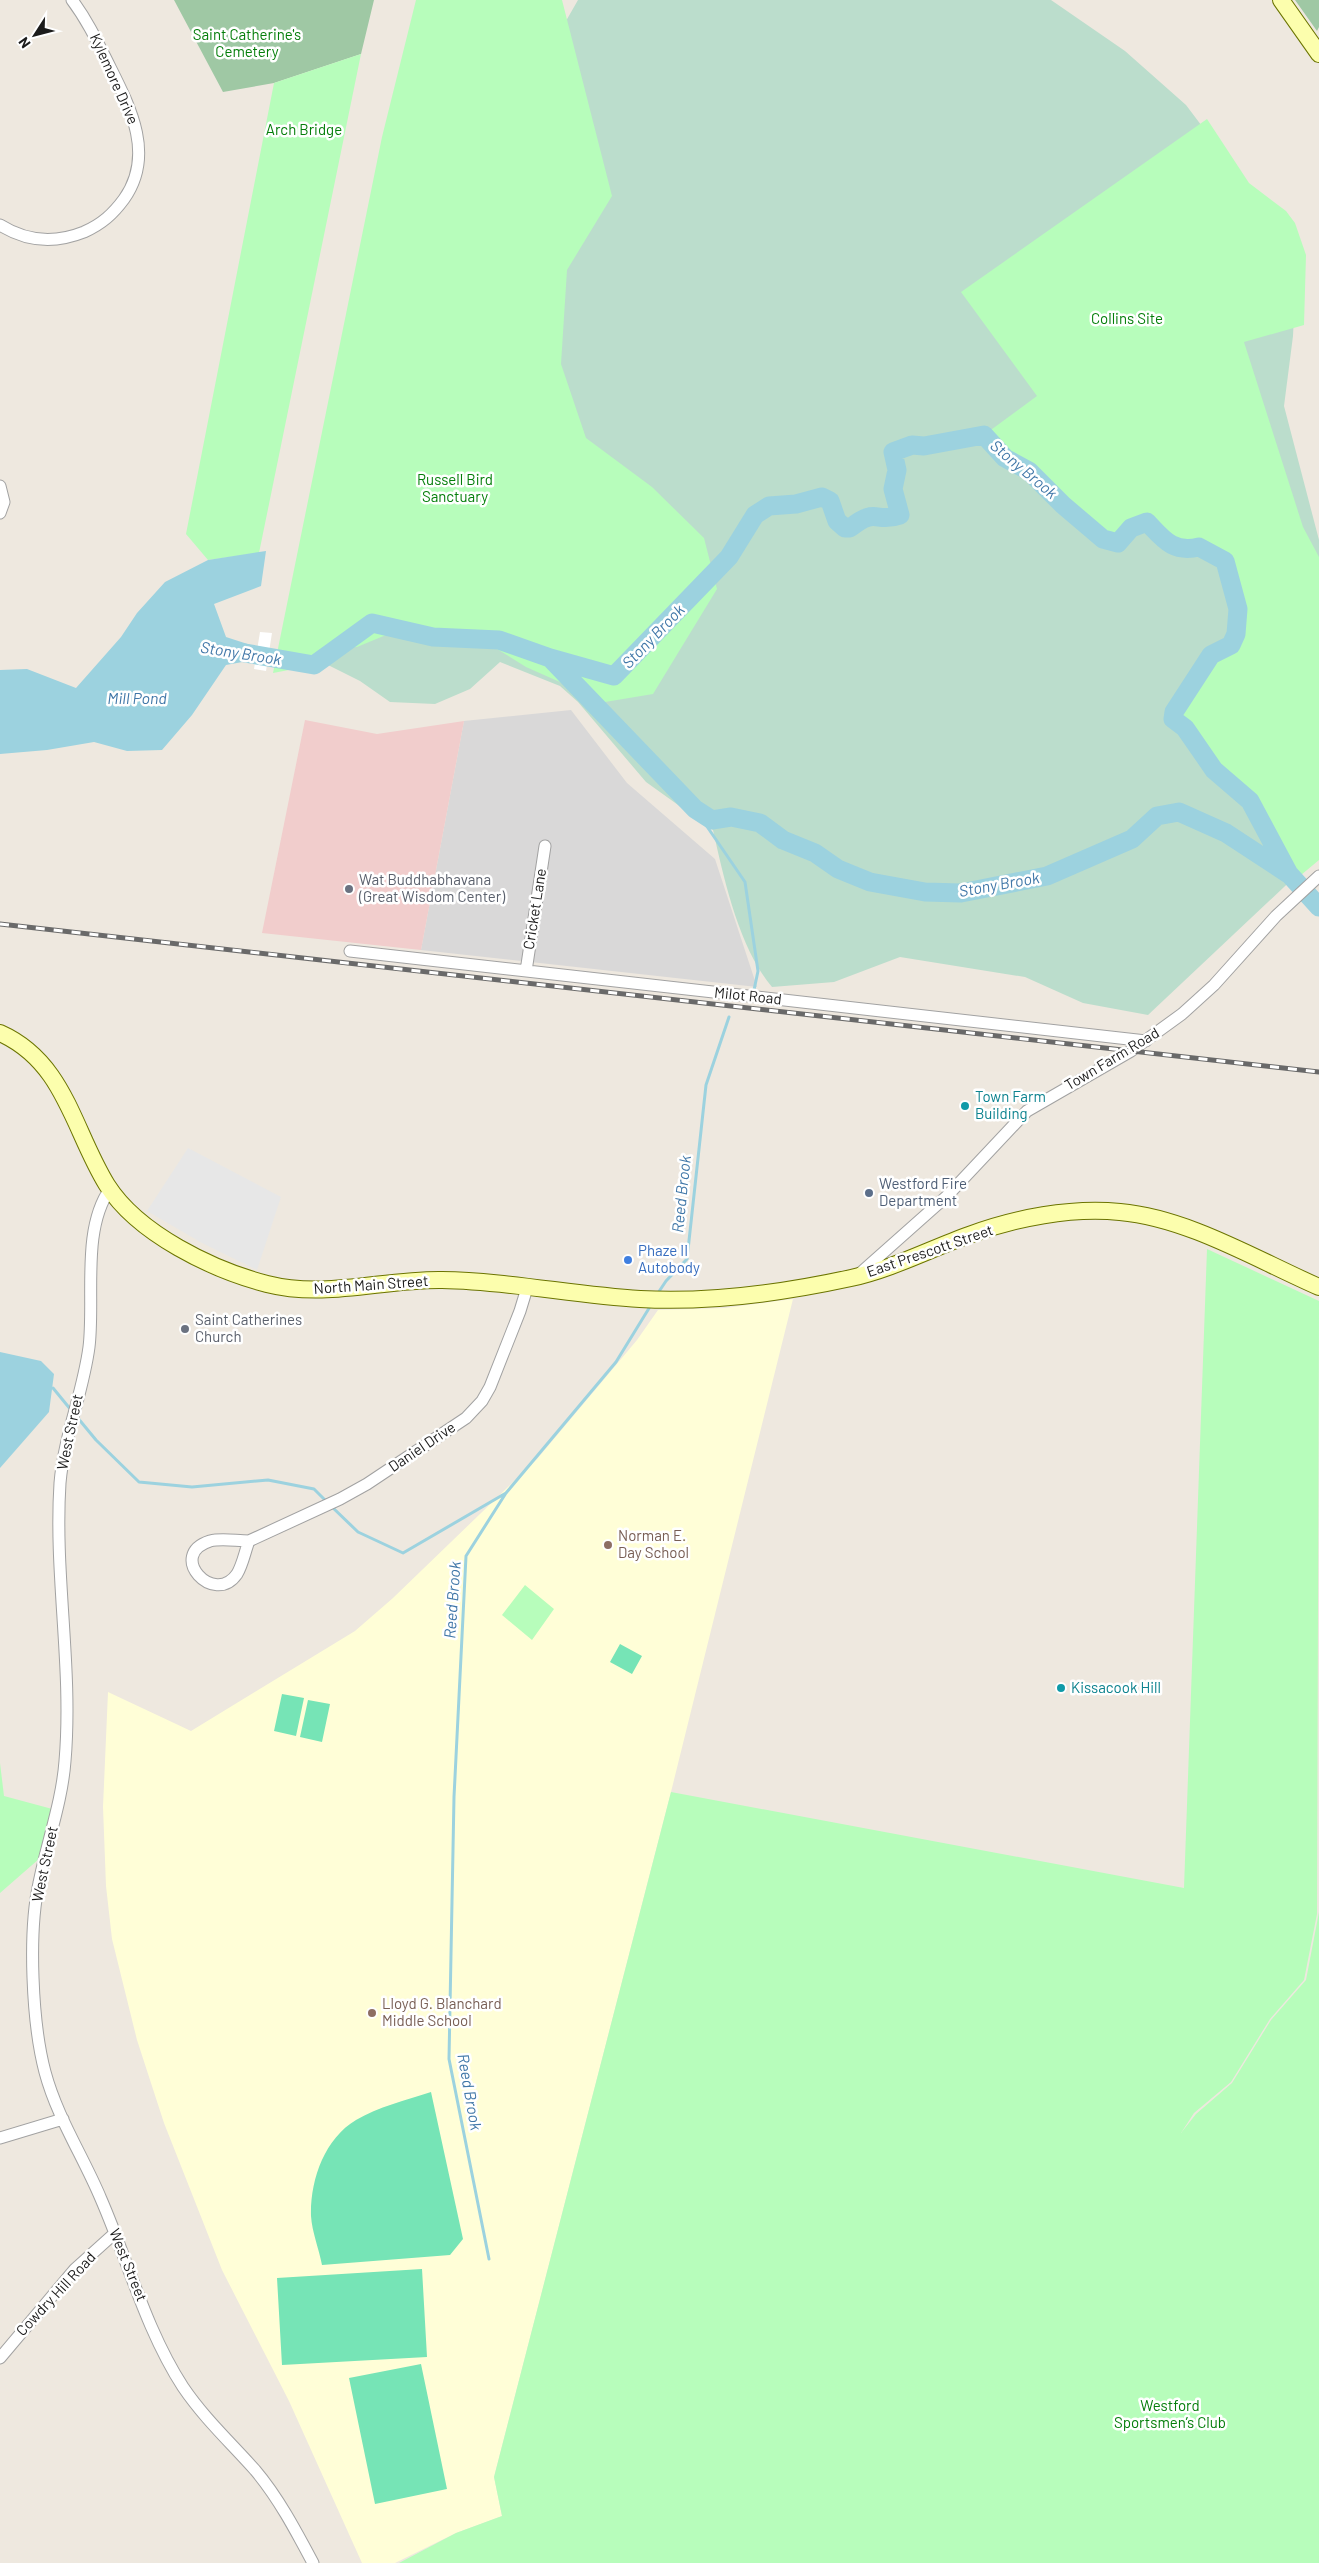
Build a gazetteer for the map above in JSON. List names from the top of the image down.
{
  "streets": {
    "main road": ["East Prescott Street", "North Main Street"],
    "street": [
      "Kylemore Drive",
      "Cricket Lane",
      "Milot Road",
      "Town Farm Road",
      "West Street",
      "Daniel Drive",
      "Cowdry Hill Road"
    ]
  },
  "crossings": [
    ["Cricket Lane", "Milot Road"],
    ["Milot Road", "Town Farm Road"],
    ["Town Farm Road", "East Prescott Street"],
    ["East Prescott Street", "North Main Street"],
    ["East Prescott Street", "Daniel Drive"],
    ["North Main Street", "West Street"],
    ["North Main Street", "Daniel Drive"],
    ["West Street", "Cowdry Hill Road"]
  ],
  "water": ["Stony Brook", "Mill Pond", "Reed Brook"],
  "parks": [
    "Saint Catherine's Cemetery",
    "Arch Bridge",
    "Collins Site",
    "Russell Bird Sanctuary",
    "Westford Sportsmen’s Club"
  ],
  "places": [
    "Wat Buddhabhavana (Great Wisdom Center)",
    "Town Farm Building",
    "Westford Fire Department",
    "Phaze II Autobody",
    "Saint Catherines Church",
    "Norman E. Day School",
    "Kissacook Hill",
    "Lloyd G. Blanchard Middle School"
  ],
  "north": "bottom left"
}
